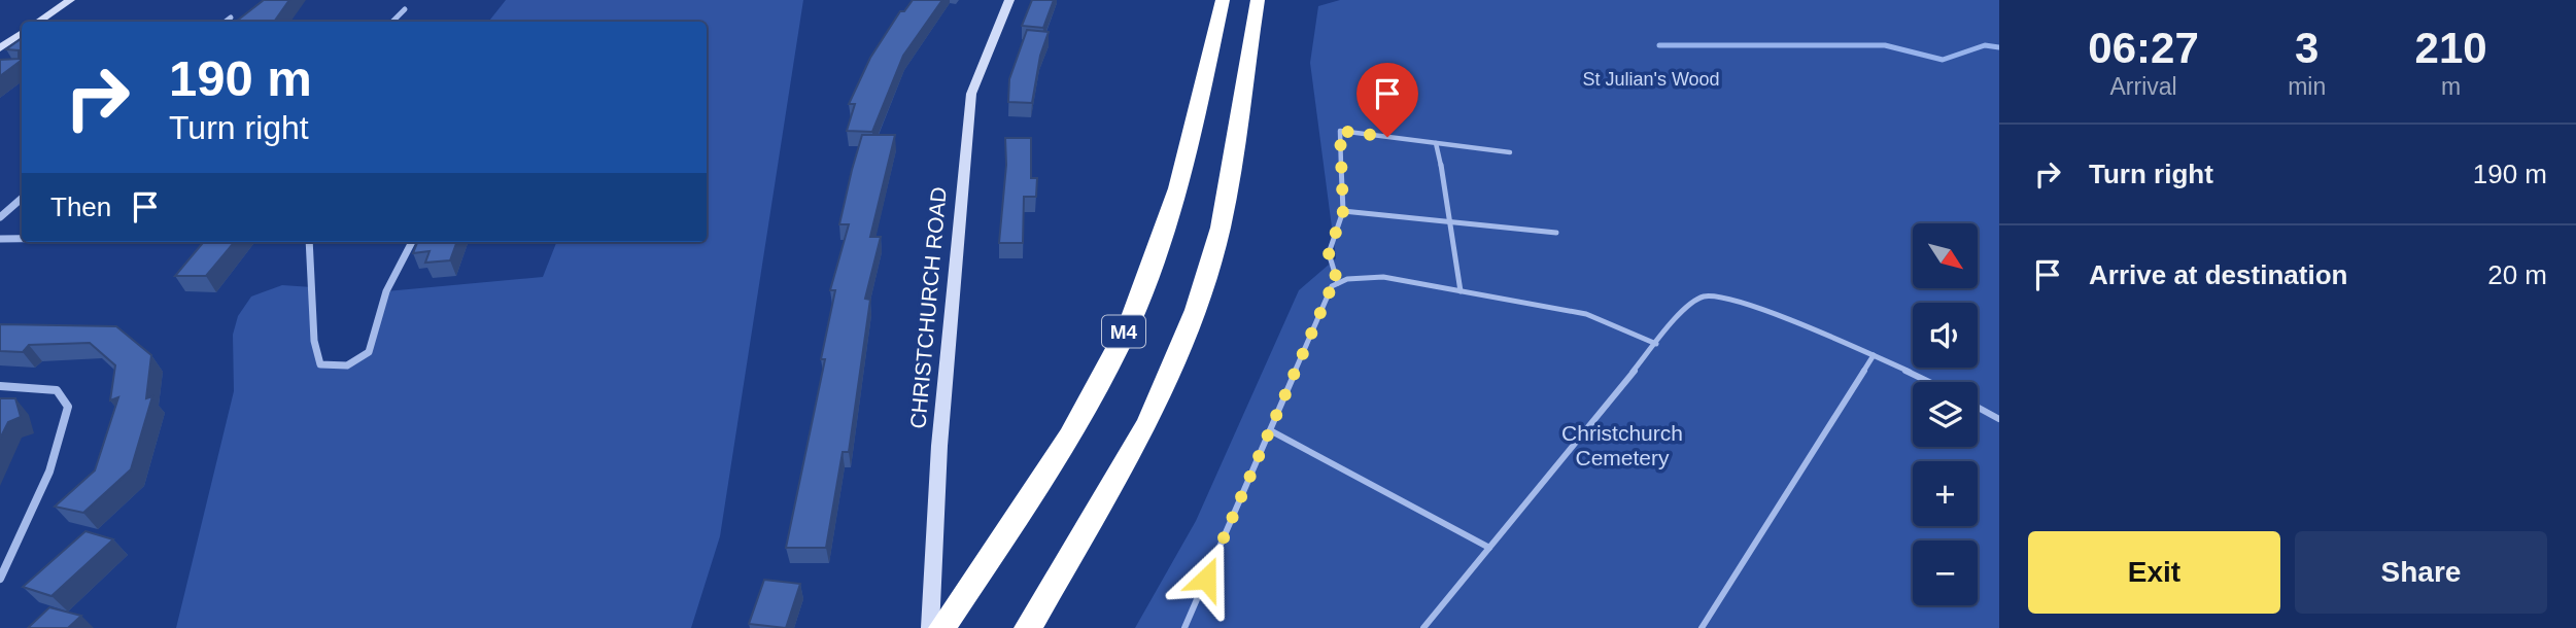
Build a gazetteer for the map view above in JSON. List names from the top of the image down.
{
  "streets": {
    "highway": ["M4"],
    "street": ["CHRISTCHURCH ROAD"]
  },
  "parks": ["St Julian's Wood", "Christchurch Cemetery"],
  "north": "bottom right",
  "page": {
    "eta": [
      "06:27",
      "Arrival",
      "3",
      "min",
      "210",
      "m"
    ],
    "turn": ["190 m", "Turn right"],
    "list": [
      {
        "name": "Turn right",
        "value": "190 m"
      },
      {
        "name": "Arrive at destination",
        "value": "20 m"
      }
    ],
    "then": "Then",
    "map_buttons": ["+", "−"],
    "buttons": ["Exit", "Share"]
  }
}
